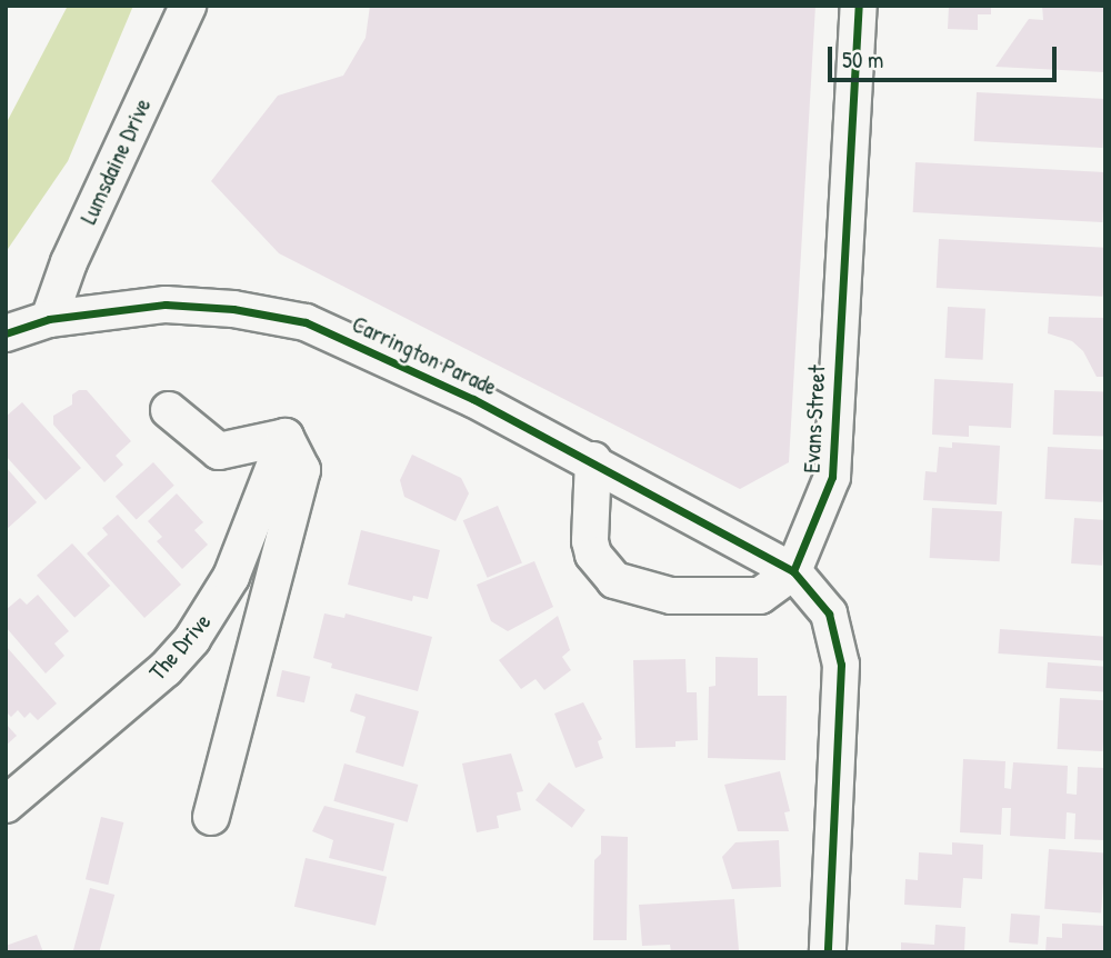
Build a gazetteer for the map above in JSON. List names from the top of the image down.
{
  "streets": {
    "street": [
      "Lumsdaine Drive",
      "Carrington Parade",
      "Evans Street",
      "The Drive"
    ]
  },
  "crossings": [
    ["Lumsdaine Drive", "Carrington Parade"],
    ["Carrington Parade", "Evans Street"]
  ],
  "scale_bar": "50 m"
}
